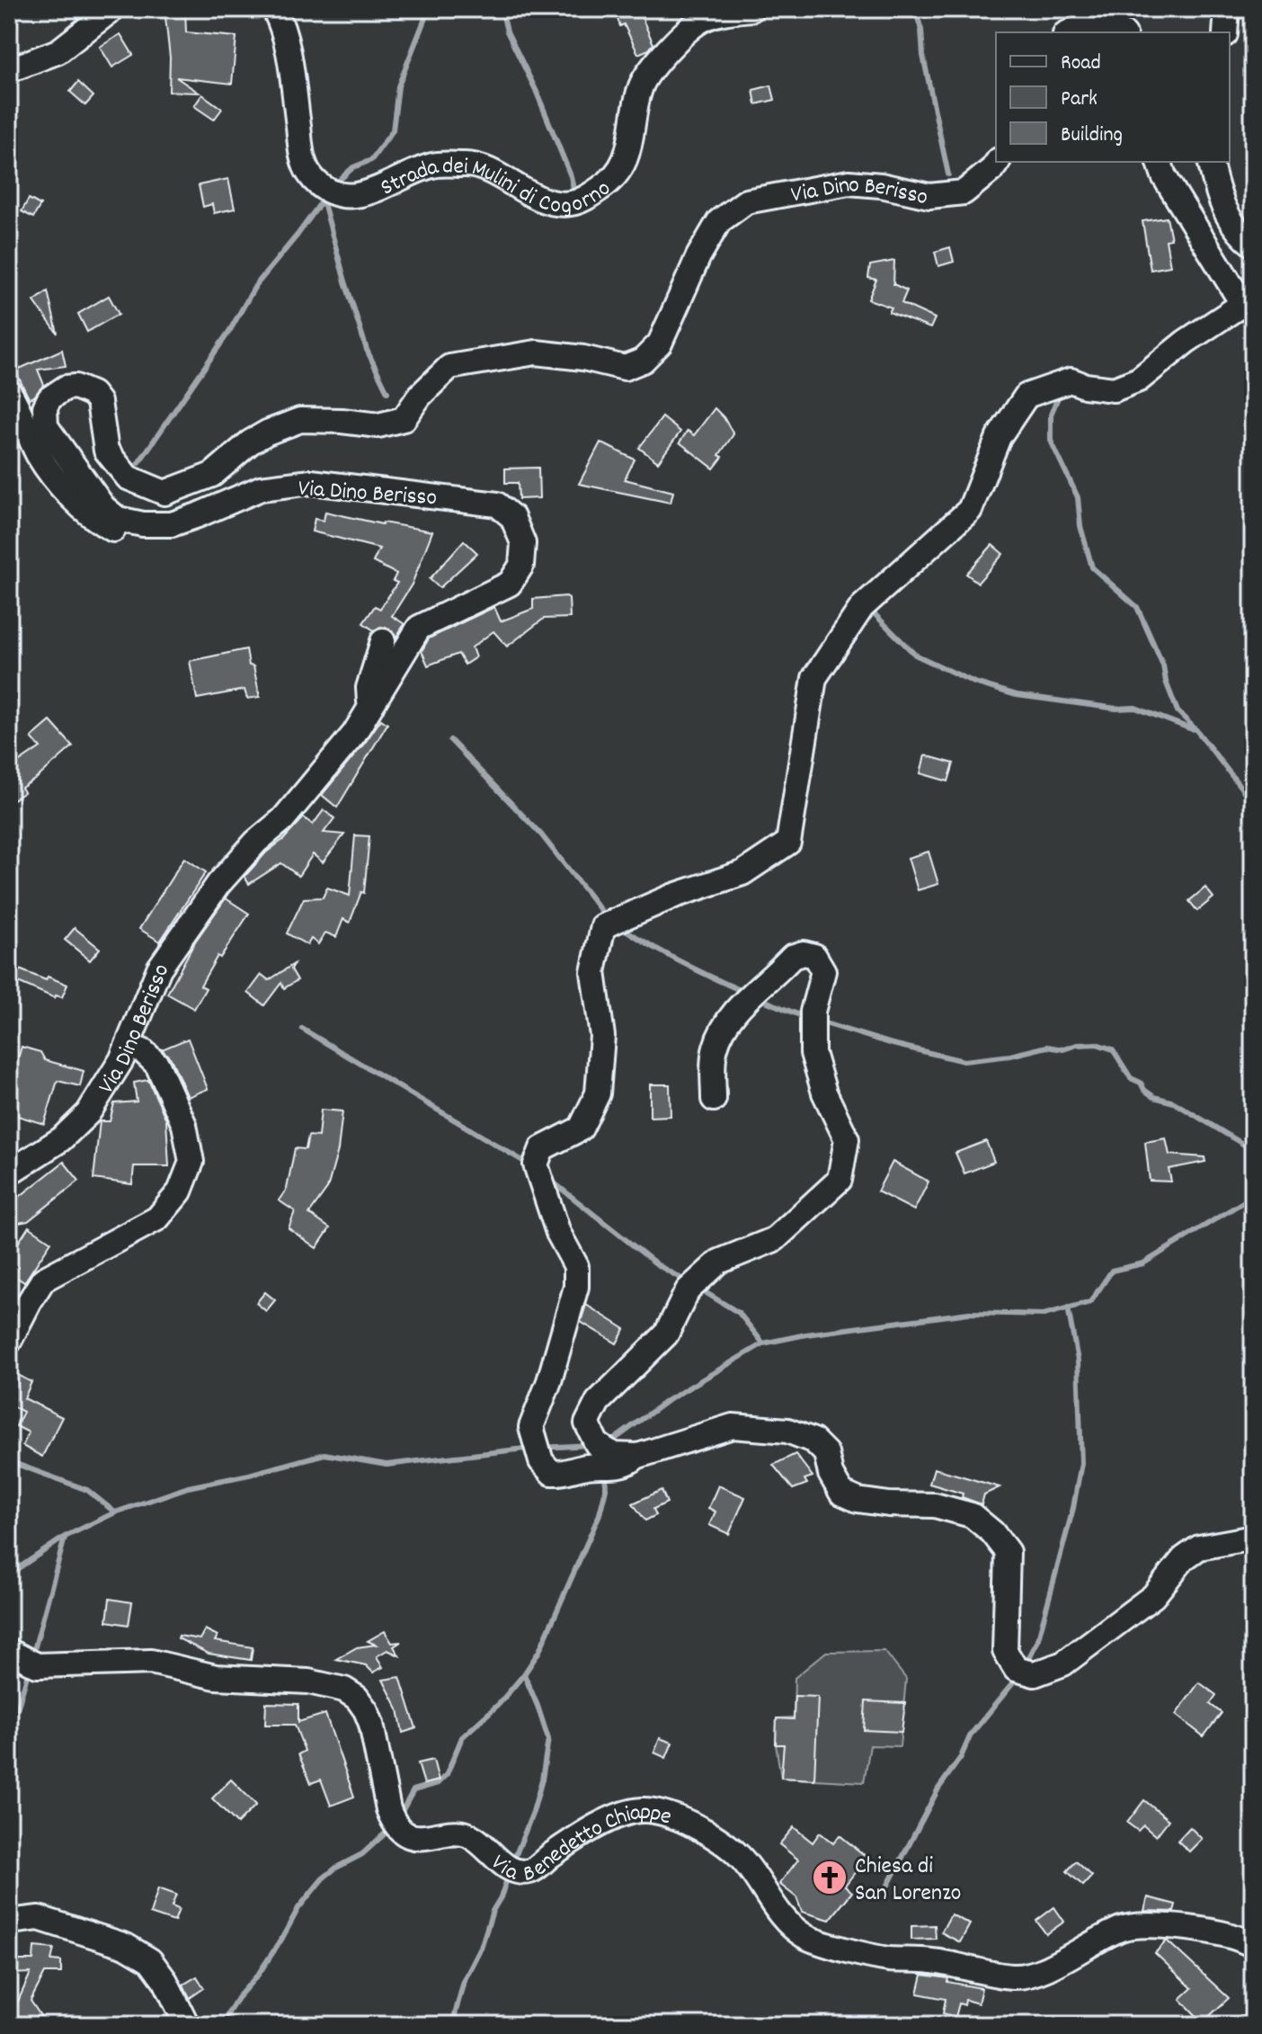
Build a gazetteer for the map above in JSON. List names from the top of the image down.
{
  "streets": {
    "street": ["Strada dei Mulini di Cogorno", "Via Dino Berisso", "Via Benedetto Chiappe"]
  },
  "places": {
    "church": ["Chiesa di San Lorenzo"]
  },
  "legend": ["Road", "Park", "Building"]
}
